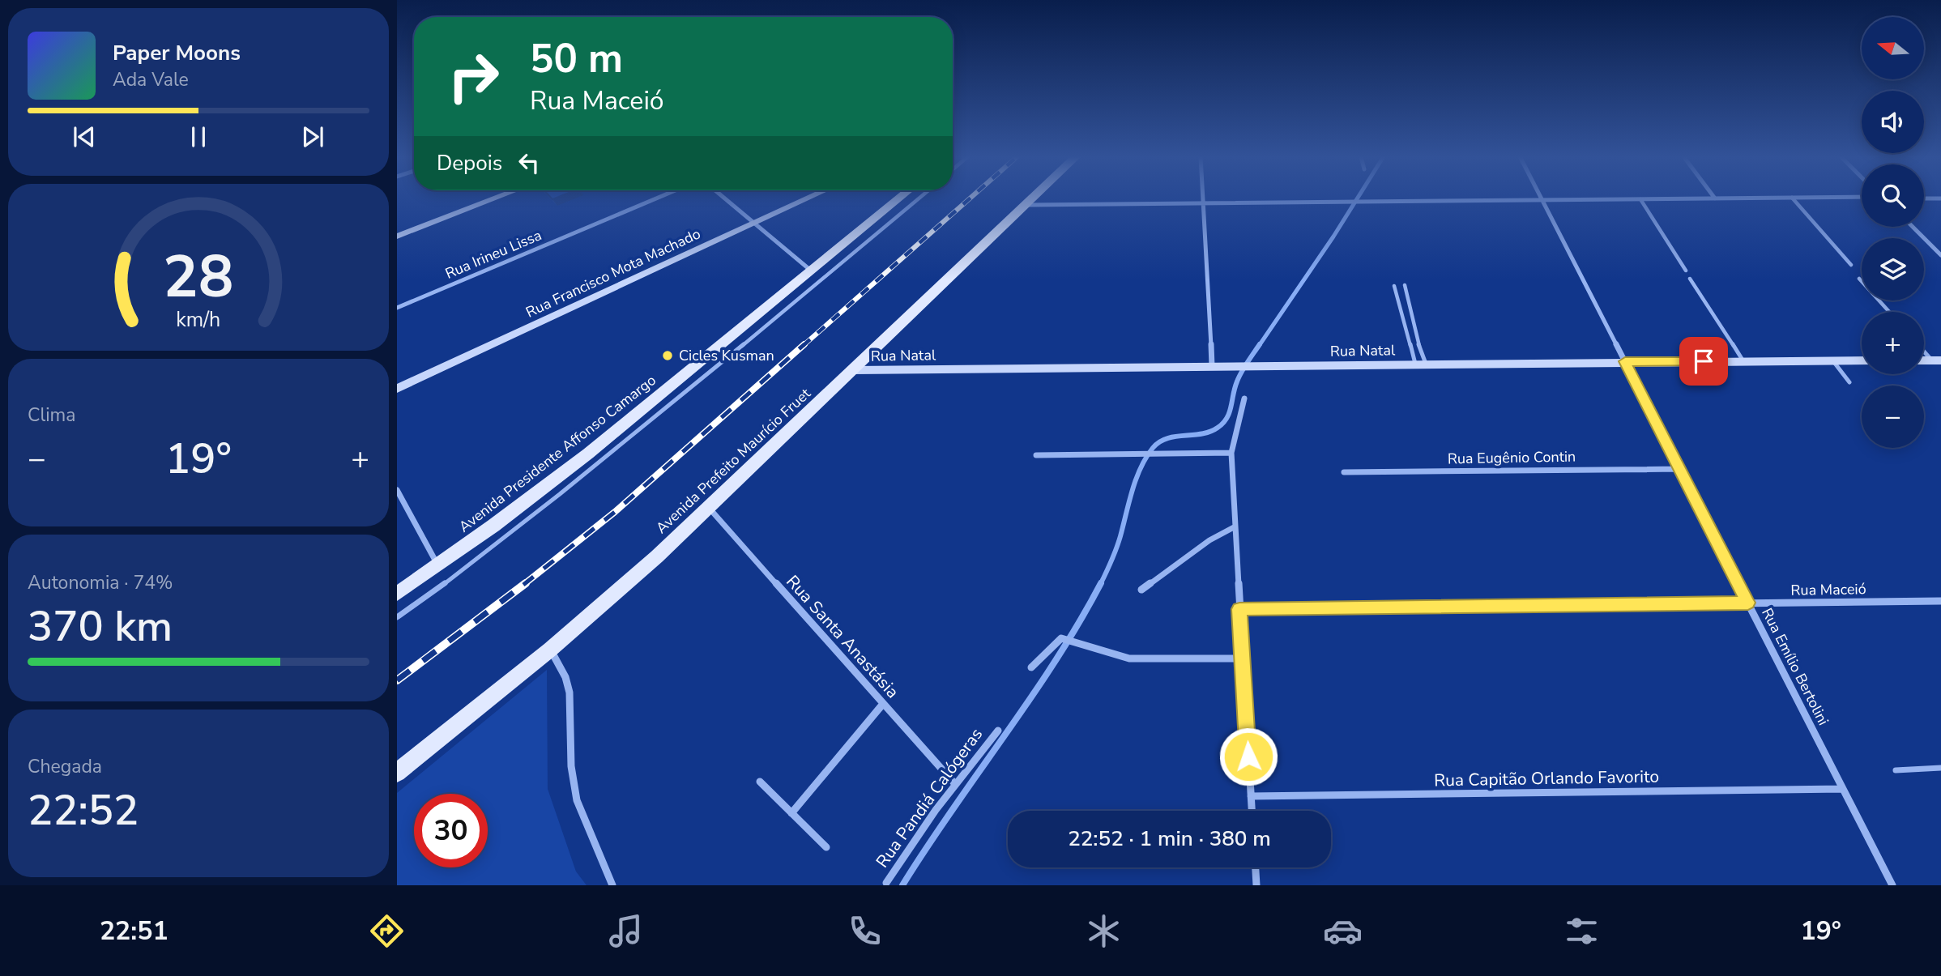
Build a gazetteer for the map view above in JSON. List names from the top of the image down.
{
  "streets": {
    "main road": ["Avenida Presidente Affonso Camargo", "Avenida Prefeito Maurício Fruet"],
    "street": [
      "Rua Irineu Lissa",
      "Rua Francisco Mota Machado",
      "Rua Natal",
      "Rua Eugênio Contin",
      "Rua Maceió",
      "Rua Santa Anastásia",
      "Rua Emílio Bertolini",
      "Rua Capitão Orlando Favorito",
      "Rua Pandiá Calógeras"
    ]
  },
  "crossings": [
    ["Rua Natal", "Avenida Prefeito Maurício Fruet"],
    ["Rua Natal", "Rua Emílio Bertolini"],
    ["Rua Eugênio Contin", "Rua Emílio Bertolini"],
    ["Avenida Prefeito Maurício Fruet", "Rua Santa Anastásia"],
    ["Rua Maceió", "Rua Emílio Bertolini"],
    ["Rua Santa Anastásia", "Rua Pandiá Calógeras"],
    ["Rua Emílio Bertolini", "Rua Capitão Orlando Favorito"]
  ],
  "places": ["Cicles Kusman"],
  "north": "left",
  "page": {
    "map_buttons": ["+", "−"],
    "turn": ["50 m", "Rua Maceió"],
    "song": ["Paper Moons", "Ada Vale"],
    "then": "Depois",
    "tile": [
      "Clima",
      ["Autonomia · 74%", "370 km"],
      ["Chegada", "22:52"]
    ],
    "heat": ["−", "19°", "+"],
    "limit": "30",
    "trip": "22:52 · 1 min · 380 m",
    "tabs": ["22:51", "19°"],
    "gauge": ["28", "km/h"]
  }
}
